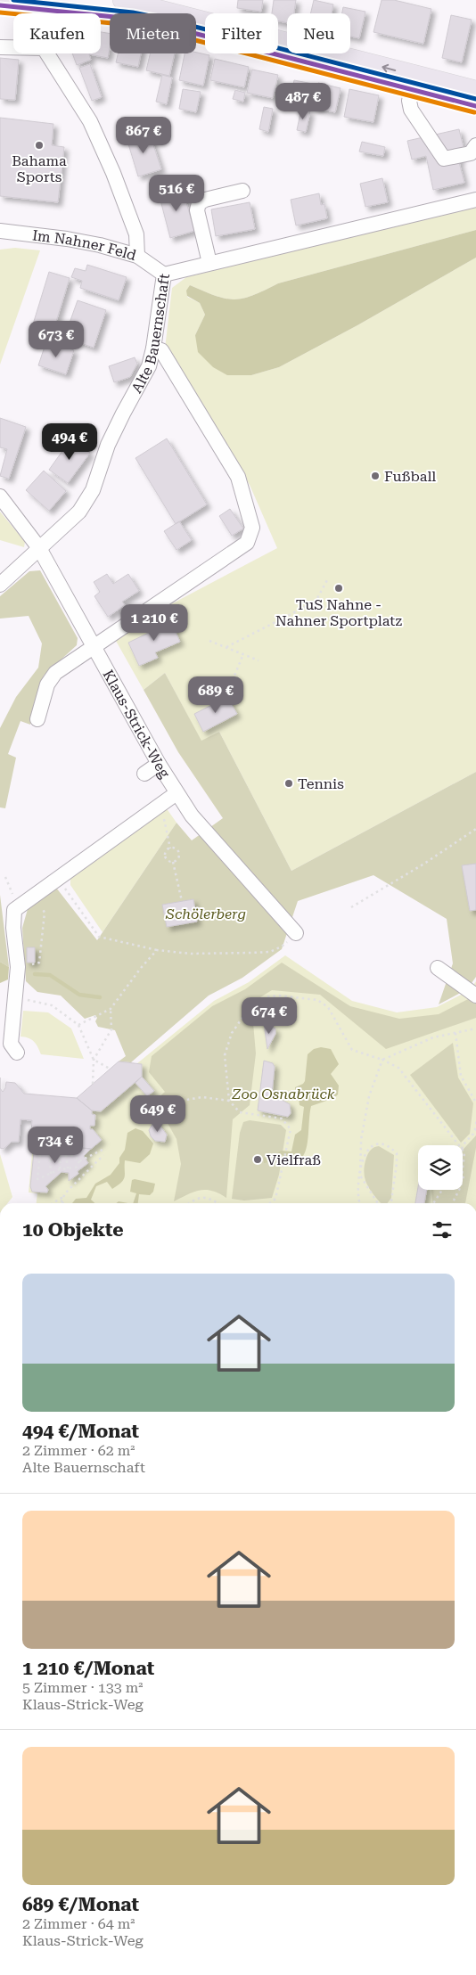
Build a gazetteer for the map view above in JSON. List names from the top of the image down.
{
  "streets": {
    "street": ["Im Nahner Feld", "Alte Bauernschaft", "Klaus-Strick-Weg"]
  },
  "crossings": [
    ["Im Nahner Feld", "Alte Bauernschaft"],
    ["Alte Bauernschaft", "Klaus-Strick-Weg"]
  ],
  "parks": ["Schölerberg", "Zoo Osnabrück"],
  "places": [
    "Bahama Sports",
    "Fußball",
    "TuS Nahne - Nahner Sportplatz",
    "Tennis",
    "Vielfraß"
  ],
  "page": {
    "chip": [
      "Kaufen",
      "Mieten",
      "Filter",
      "Neu"
    ],
    "price": [
      "487 €",
      "867 €",
      "516 €",
      "673 €",
      "494 €",
      "1 210 €",
      "689 €",
      "674 €",
      "649 €",
      "734 €"
    ],
    "heading": "10 Objekte",
    "list": [
      {
        "name": "494 €/Monat",
        "note": "2 Zimmer · 62 m² · Alte Bauernschaft"
      },
      {
        "name": "1 210 €/Monat",
        "note": "5 Zimmer · 133 m² · Klaus-Strick-Weg"
      },
      {
        "name": "689 €/Monat",
        "note": "2 Zimmer · 64 m² · Klaus-Strick-Weg"
      }
    ]
  }
}
